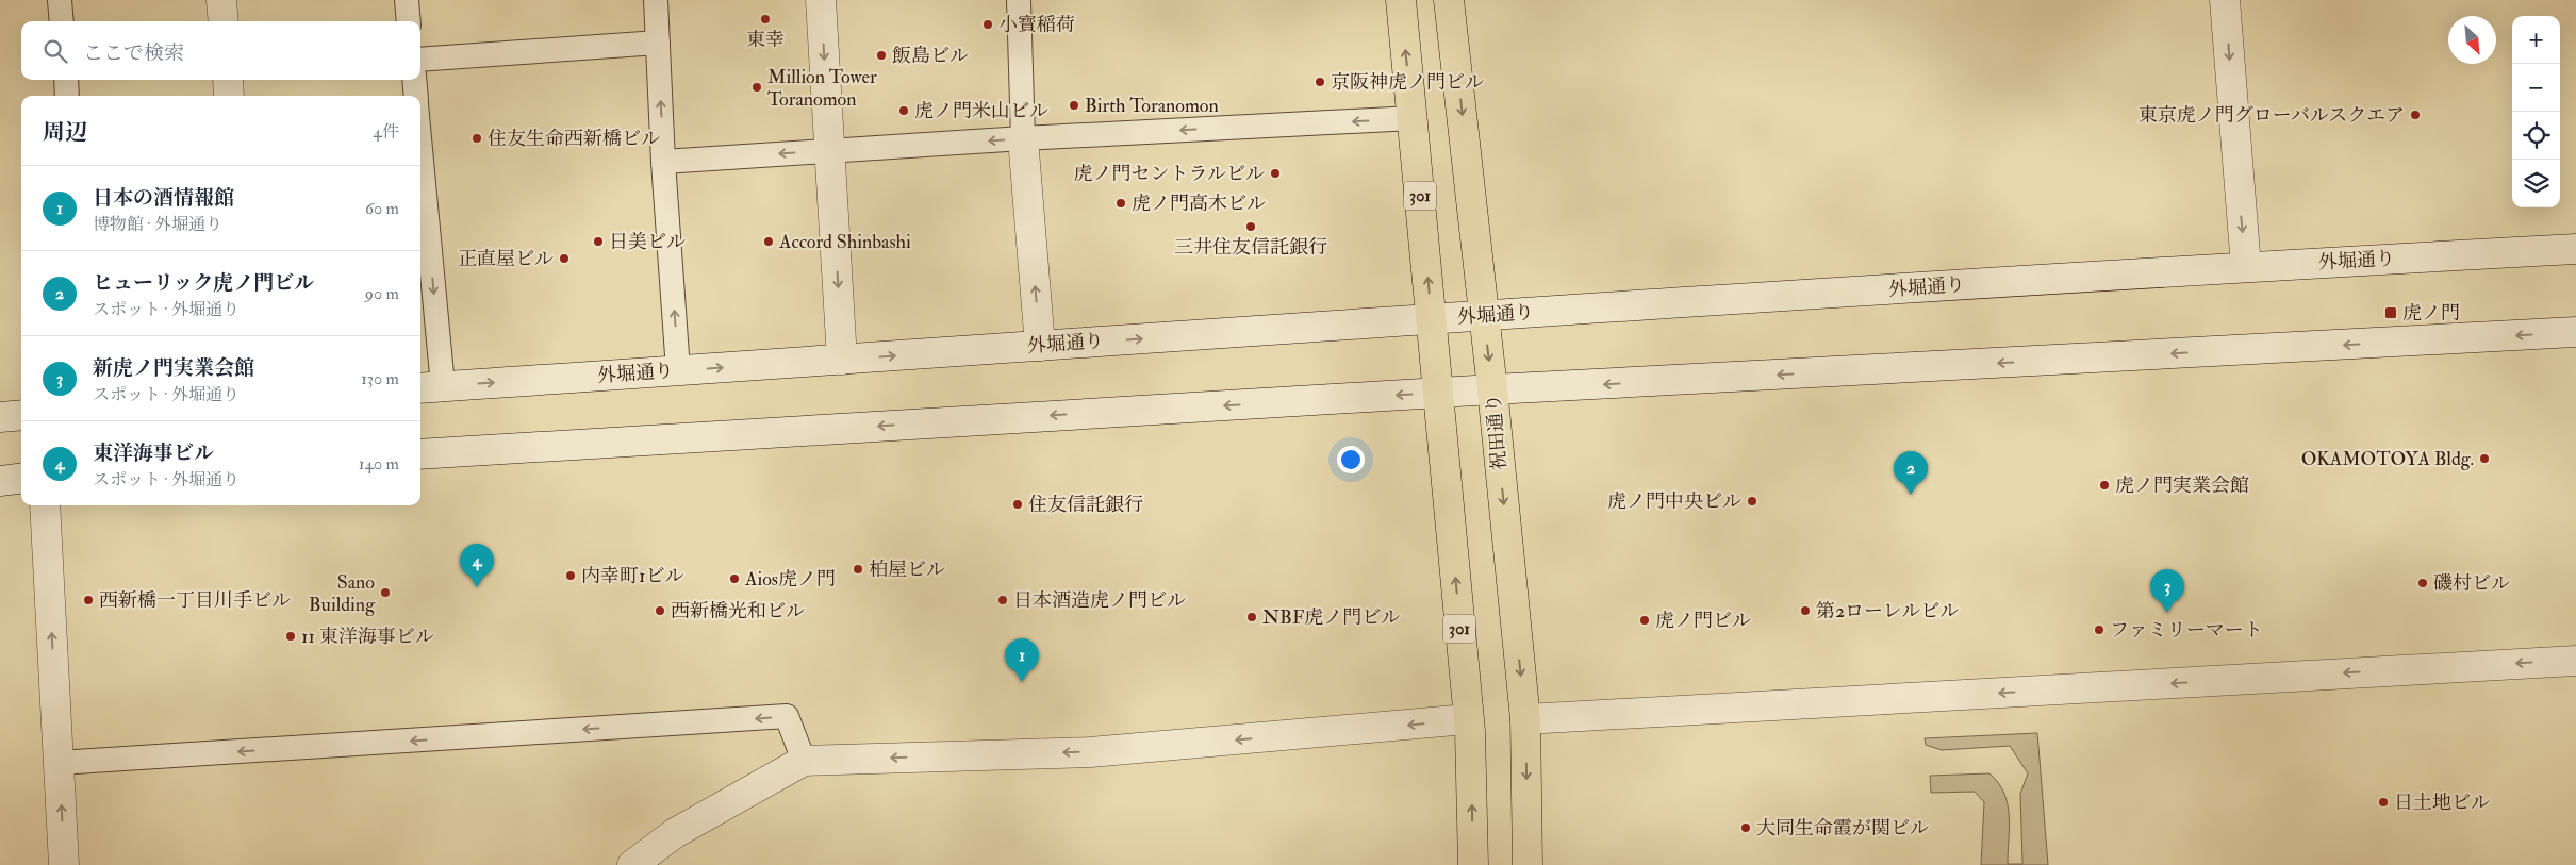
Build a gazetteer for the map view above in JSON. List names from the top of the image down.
{
  "streets": {
    "main road": ["301", "外堀通り", "祝田通り"]
  },
  "crossings": [
    ["301", "外堀通り"],
    ["外堀通り", "祝田通り"]
  ],
  "places": {
    "other": [
      "東幸",
      "小寳稲荷",
      "飯島ビル",
      "京阪神虎ノ門ビル",
      "Million Tower Toranomon",
      "Birth Toranomon",
      "虎ノ門米山ビル",
      "東京虎ノ門グローバルスクエア",
      "住友生命西新橋ビル",
      "虎ノ門セントラルビル",
      "虎ノ門高木ビル",
      "三井住友信託銀行",
      "日美ビル",
      "Accord Shinbashi",
      "正直屋ビル",
      "OKAMOTOYA Bldg.",
      "虎ノ門実業会館",
      "虎ノ門中央ビル",
      "住友信託銀行",
      "柏屋ビル",
      "内幸町1ビル",
      "Aios虎ノ門",
      "磯村ビル",
      "Sano Building",
      "西新橋一丁目川手ビル",
      "日本酒造虎ノ門ビル",
      "西新橋光和ビル",
      "第2ローレルビル",
      "NBF虎ノ門ビル",
      "虎ノ門ビル",
      "ファミリーマート",
      "11 東洋海事ビル",
      "日土地ビル",
      "大同生命霞が関ビル"
    ],
    "transit": ["虎ノ門"]
  },
  "north": "bottom right",
  "page": {
    "map_buttons": ["+", "−"],
    "search": "ここで検索",
    "heading": ["周辺", "4件"],
    "list": [
      {
        "mark": "1",
        "name": "日本の酒情報館",
        "note": "博物館 · 外堀通り",
        "value": "60 m"
      },
      {
        "mark": "2",
        "name": "ヒューリック虎ノ門ビル",
        "note": "スポット · 外堀通り",
        "value": "90 m"
      },
      {
        "mark": "3",
        "name": "新虎ノ門実業会館",
        "note": "スポット · 外堀通り",
        "value": "130 m"
      },
      {
        "mark": "4",
        "name": "東洋海事ビル",
        "note": "スポット · 外堀通り",
        "value": "140 m"
      }
    ],
    "pins": [
      "2",
      "4",
      "3",
      "1"
    ]
  }
}
